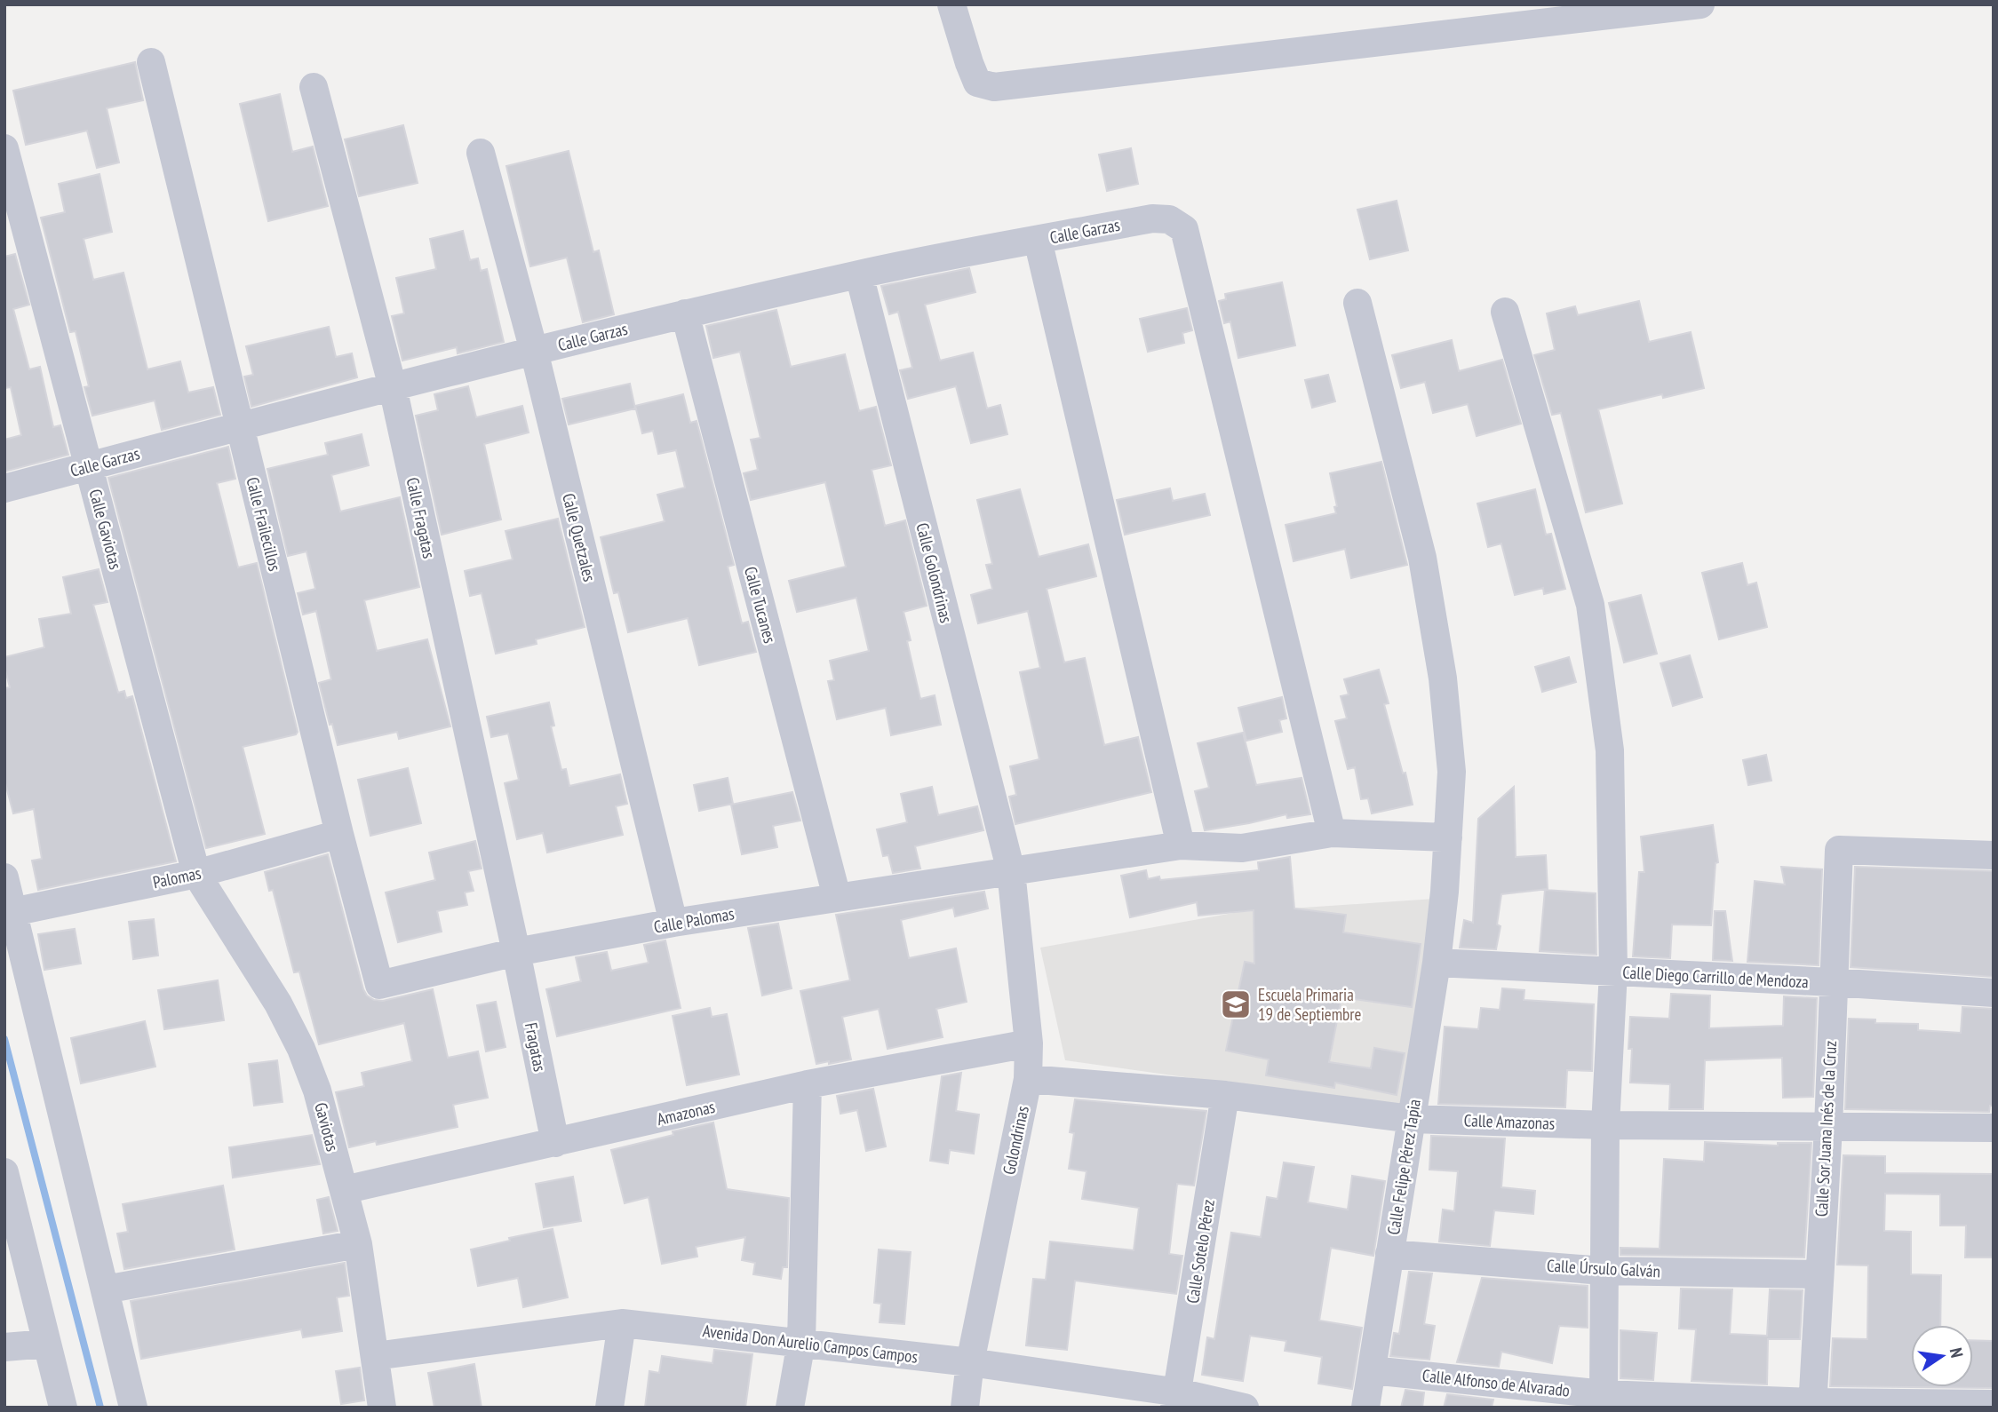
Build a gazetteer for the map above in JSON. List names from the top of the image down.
{
  "streets": {
    "street": [
      "Calle Garzas",
      "Calle Fragatas",
      "Calle Frailecillos",
      "Calle Gaviotas",
      "Calle Quetzales",
      "Calle Golondrinas",
      "Calle Tucanes",
      "Palomas",
      "Calle Palomas",
      "Calle Diego Carrillo de Mendoza",
      "Fragatas",
      "Amazonas",
      "Calle Amazonas",
      "Gaviotas",
      "Calle Sor Juana Inés de la Cruz",
      "Golondrinas",
      "Calle Felipe Pérez Tapia",
      "Calle Sotelo Pérez",
      "Calle Úrsulo Galván",
      "Avenida Don Aurelio Campos Campos",
      "Calle Alfonso de Alvarado"
    ]
  },
  "crossings": [
    ["Calle Garzas", "Calle Fragatas"],
    ["Calle Garzas", "Calle Frailecillos"],
    ["Calle Garzas", "Calle Gaviotas"],
    ["Calle Garzas", "Calle Quetzales"],
    ["Calle Garzas", "Calle Golondrinas"],
    ["Calle Garzas", "Calle Tucanes"],
    ["Calle Garzas", "Calle Palomas"],
    ["Calle Fragatas", "Calle Palomas"],
    ["Calle Fragatas", "Fragatas"],
    ["Calle Frailecillos", "Palomas"],
    ["Calle Frailecillos", "Calle Palomas"],
    ["Calle Gaviotas", "Palomas"],
    ["Calle Gaviotas", "Gaviotas"],
    ["Calle Quetzales", "Calle Palomas"],
    ["Calle Golondrinas", "Calle Palomas"],
    ["Calle Golondrinas", "Golondrinas"],
    ["Calle Tucanes", "Calle Palomas"],
    ["Palomas", "Gaviotas"],
    ["Calle Palomas", "Fragatas"],
    ["Calle Palomas", "Golondrinas"],
    ["Calle Palomas", "Calle Felipe Pérez Tapia"],
    ["Calle Diego Carrillo de Mendoza", "Calle Sor Juana Inés de la Cruz"],
    ["Calle Diego Carrillo de Mendoza", "Calle Felipe Pérez Tapia"],
    ["Fragatas", "Amazonas"],
    ["Amazonas", "Gaviotas"],
    ["Amazonas", "Golondrinas"],
    ["Calle Amazonas", "Calle Sor Juana Inés de la Cruz"],
    ["Calle Amazonas", "Golondrinas"],
    ["Calle Amazonas", "Calle Felipe Pérez Tapia"],
    ["Calle Amazonas", "Calle Sotelo Pérez"],
    ["Gaviotas", "Avenida Don Aurelio Campos Campos"],
    ["Calle Sor Juana Inés de la Cruz", "Calle Úrsulo Galván"],
    ["Calle Sor Juana Inés de la Cruz", "Calle Alfonso de Alvarado"],
    ["Golondrinas", "Avenida Don Aurelio Campos Campos"],
    ["Calle Felipe Pérez Tapia", "Calle Úrsulo Galván"],
    ["Calle Felipe Pérez Tapia", "Calle Alfonso de Alvarado"],
    ["Calle Sotelo Pérez", "Avenida Don Aurelio Campos Campos"]
  ],
  "places": {
    "school or university": ["Escuela Primaria 19 de Septiembre"]
  },
  "north": "right"
}
